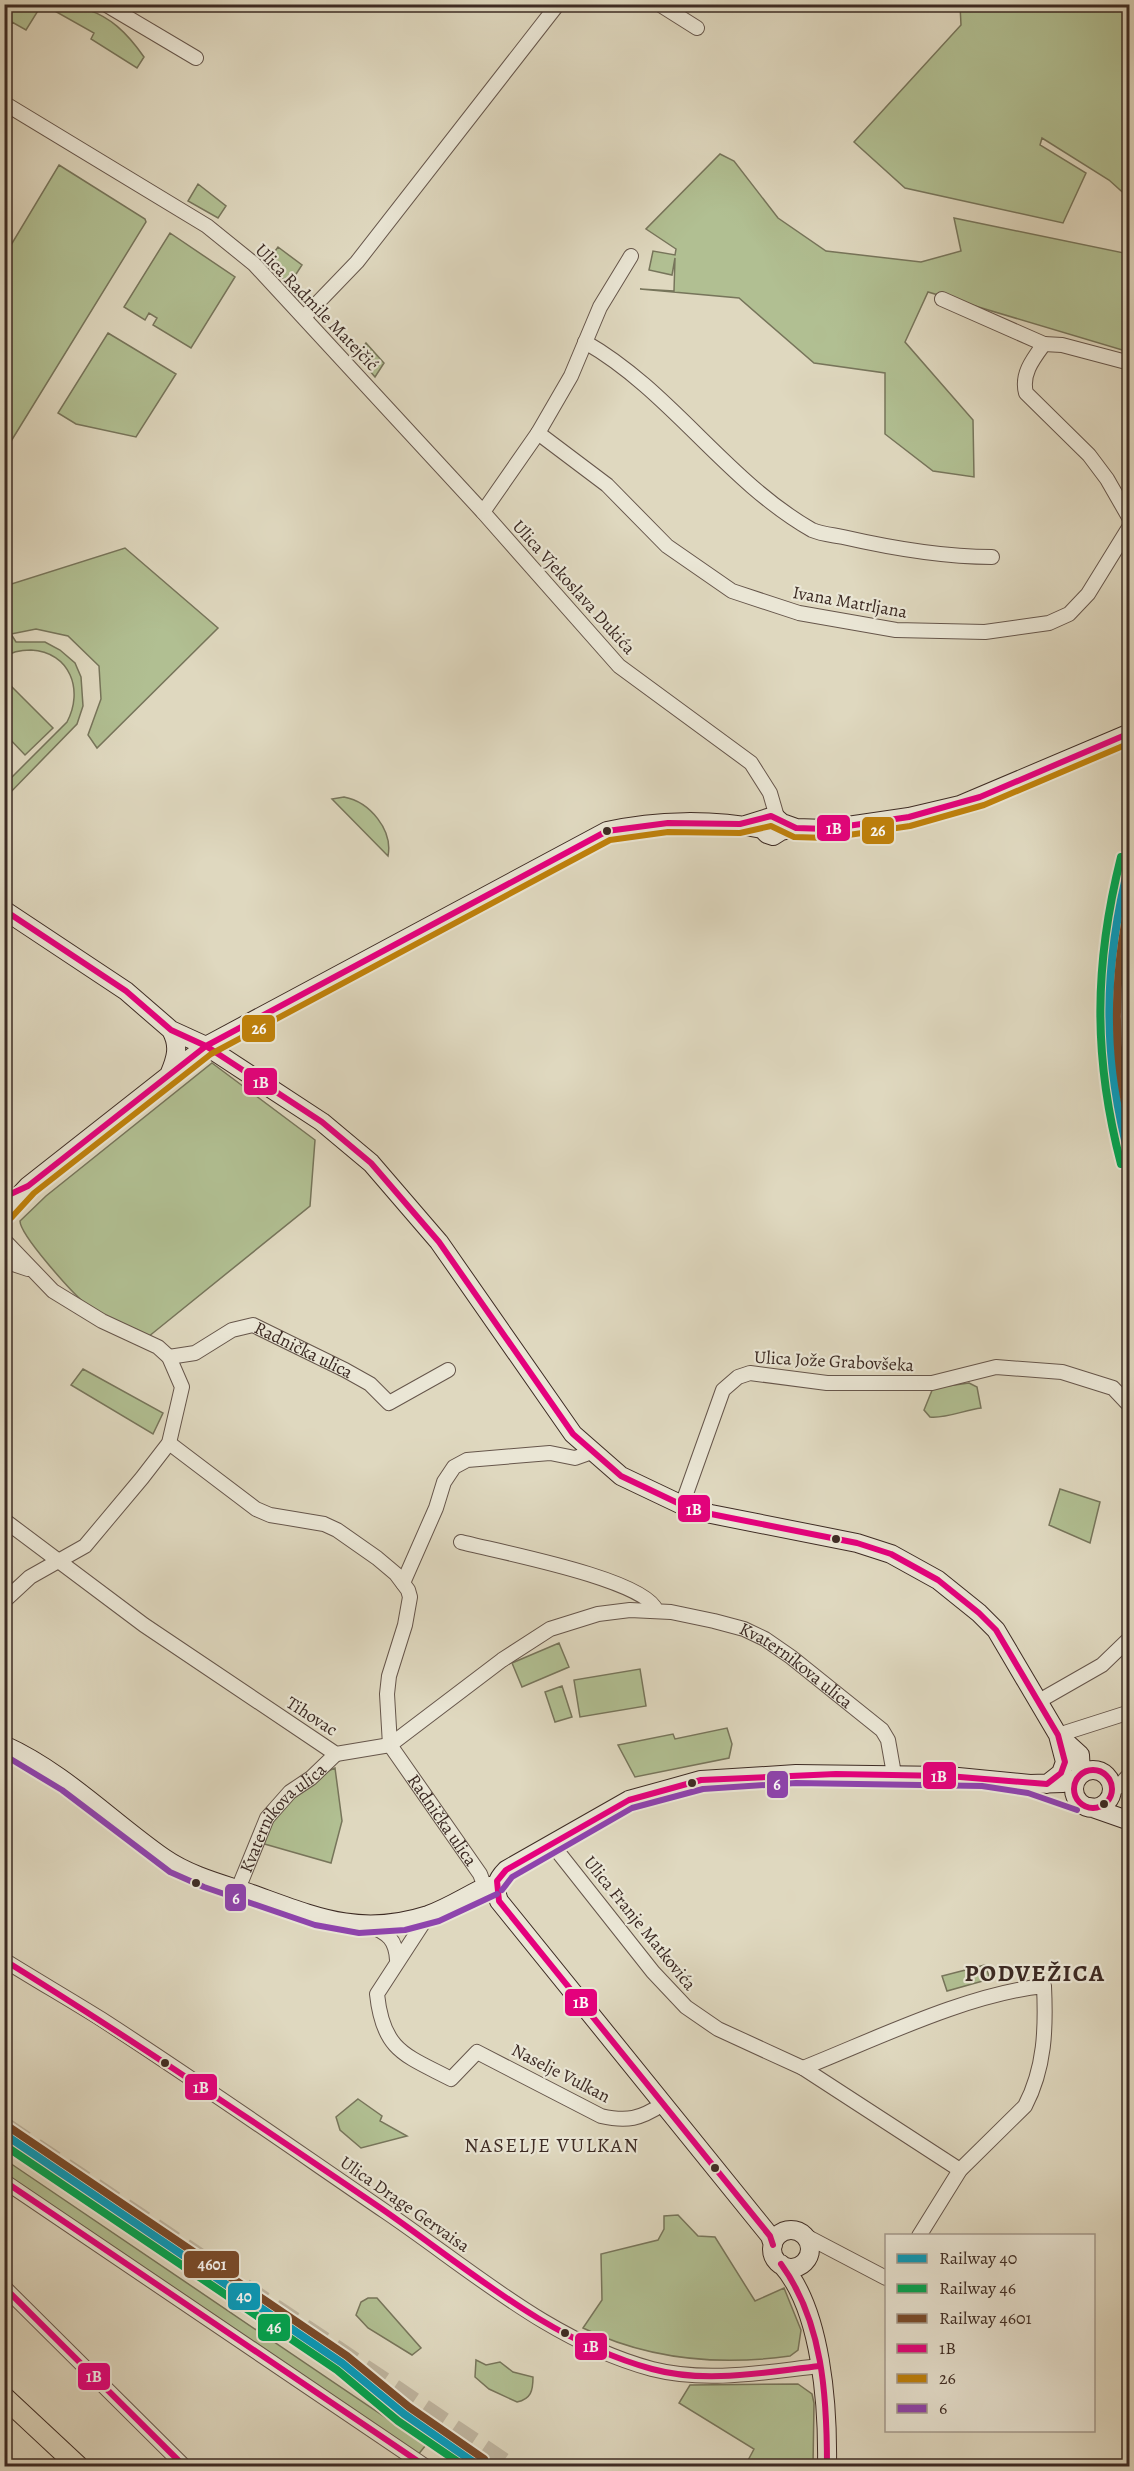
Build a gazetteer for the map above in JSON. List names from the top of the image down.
{
  "streets": {
    "main road": ["Radnička ulica", "Kvaternikova ulica"],
    "street": [
      "Ulica Radmile Matejčić",
      "Ulica Vjekoslava Dukića",
      "Ivana Matrljana",
      "Ulica Jože Grabovšeka",
      "Tihovac",
      "Ulica Franje Matkovića",
      "Naselje Vulkan",
      "Ulica Drage Gervaisa"
    ]
  },
  "crossings": [
    ["Ulica Radmile Matejčić", "Ulica Vjekoslava Dukića"],
    ["Radnička ulica", "Kvaternikova ulica"],
    ["Radnička ulica", "Tihovac"],
    ["Radnička ulica", "Naselje Vulkan"],
    ["Kvaternikova ulica", "Tihovac"],
    ["Kvaternikova ulica", "Ulica Franje Matkovića"]
  ],
  "districts": ["PODVEŽICA", "NASELJE VULKAN"],
  "lines": [
    "transit line 1B",
    "transit line 26",
    "rail line 46",
    "rail line 40",
    "rail line 4601",
    "transit line 6"
  ],
  "legend": [
    "Railway 40",
    "Railway 46",
    "Railway 4601",
    "1B",
    "26",
    "6"
  ]
}
